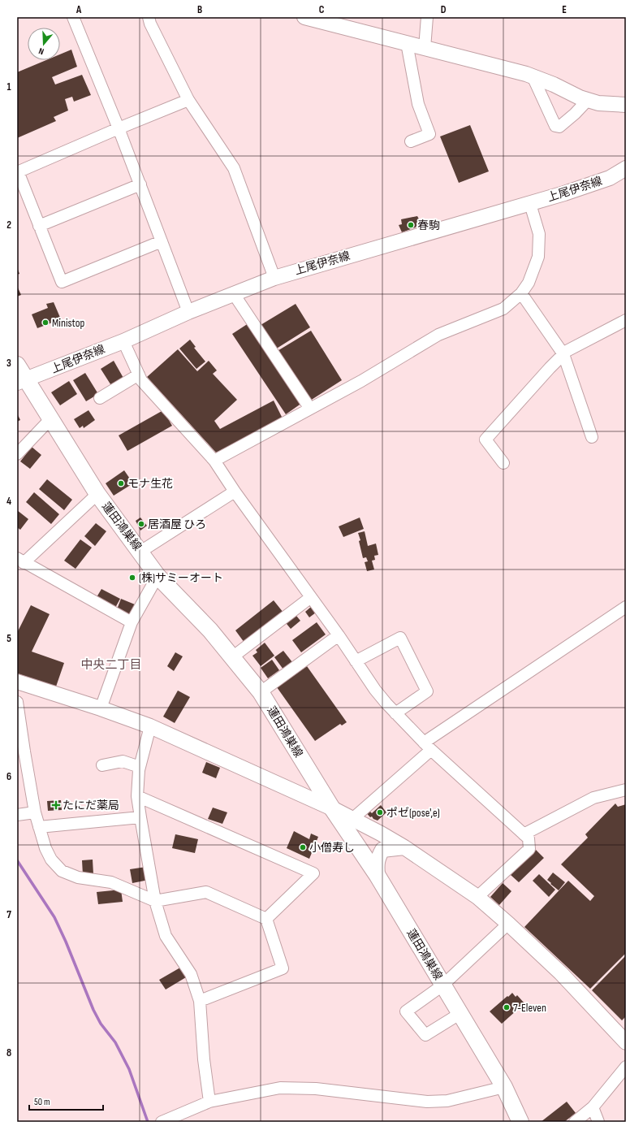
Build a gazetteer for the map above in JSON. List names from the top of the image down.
{
  "streets": {
    "main road": ["蓮田鴻巣線"],
    "street": ["上尾伊奈線"]
  },
  "crossings": [
    ["上尾伊奈線", "蓮田鴻巣線"]
  ],
  "districts": ["中央二丁目"],
  "places": {
    "other": [
      "春駒",
      "Ministop",
      "モナ生花",
      "居酒屋 ひろ",
      "(株)サミーオート",
      "ポゼ(pose',e)",
      "小僧寿し",
      "7-Eleven"
    ],
    "health": ["たにだ薬局"]
  },
  "scale_bar": "50 m",
  "north": "bottom",
  "grid": {
    "columns": [
      "A",
      "B",
      "C",
      "D",
      "E"
    ],
    "rows": [
      "1",
      "2",
      "3",
      "4",
      "5",
      "6",
      "7",
      "8"
    ]
  }
}
